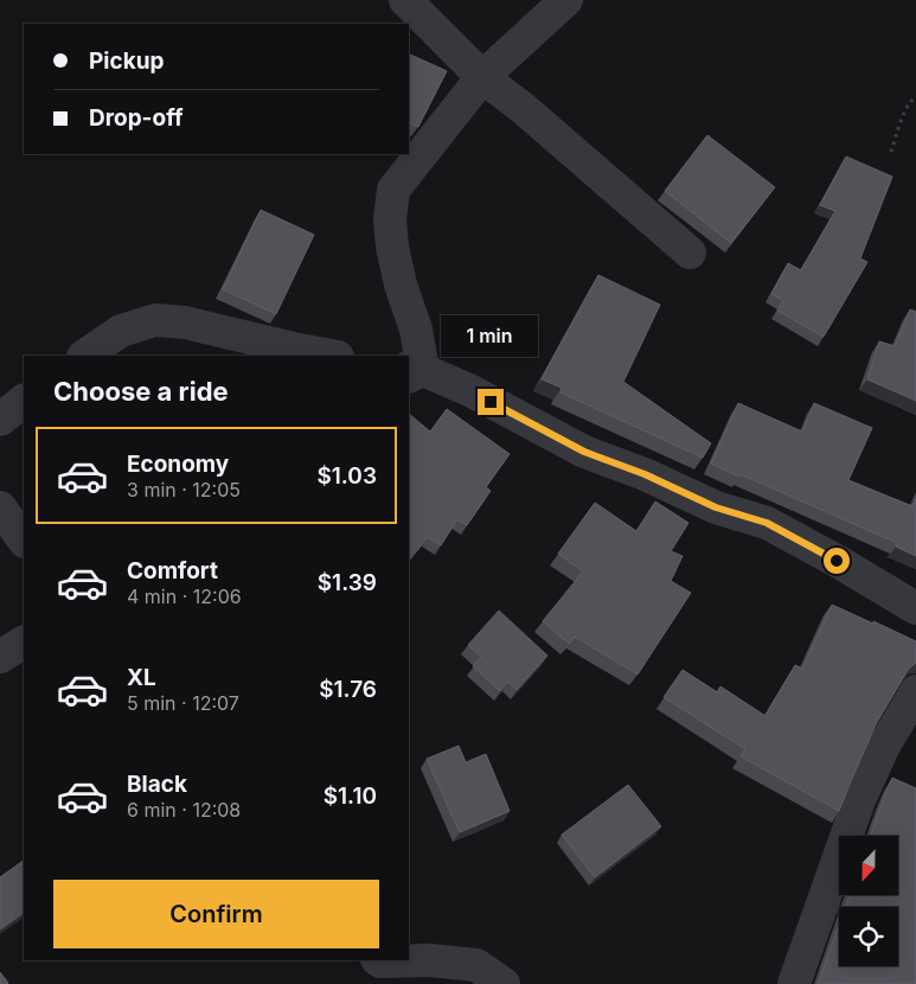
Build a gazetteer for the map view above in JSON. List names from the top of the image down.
{
  "north": "bottom",
  "page": {
    "banner": ["Pickup", "Drop-off"],
    "bubble": "1 min",
    "heading": "Choose a ride",
    "list": [
      {
        "name": "Economy",
        "note": "3 min · 12:05",
        "value": "$1.03"
      },
      {
        "name": "Comfort",
        "note": "4 min · 12:06",
        "value": "$1.39"
      },
      {
        "name": "XL",
        "note": "5 min · 12:07",
        "value": "$1.76"
      },
      {
        "name": "Black",
        "note": "6 min · 12:08",
        "value": "$1.10"
      }
    ],
    "buttons": "Confirm"
  }
}
